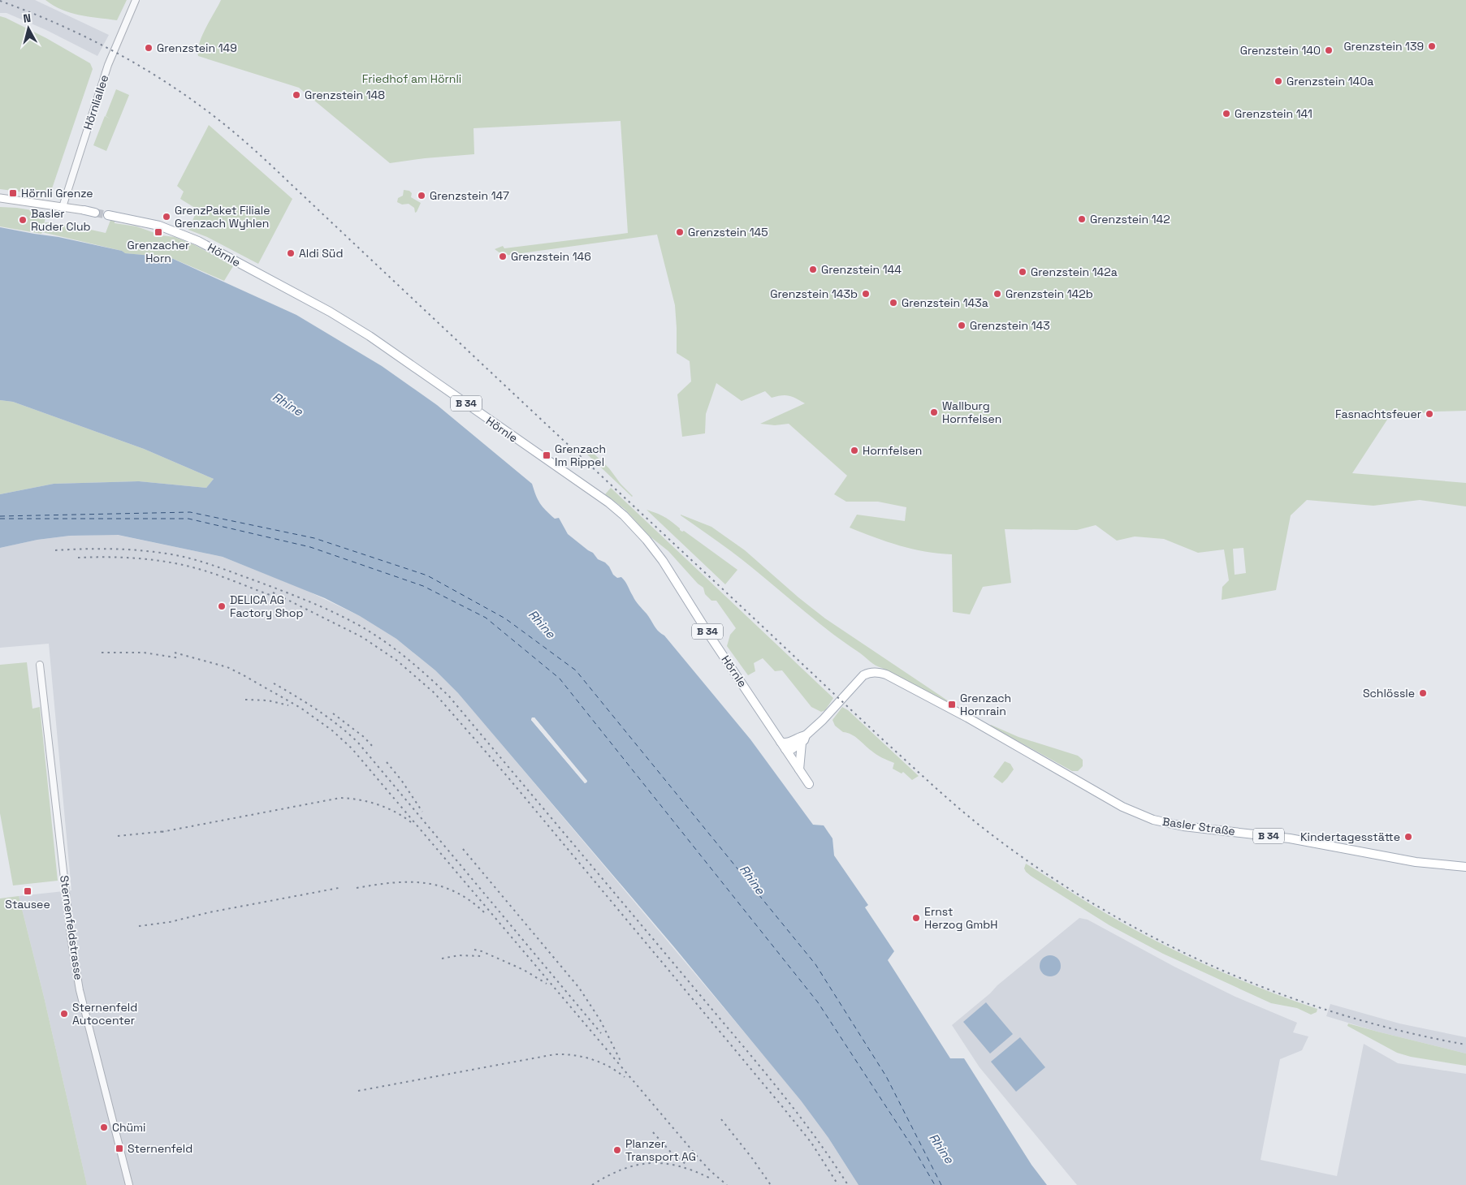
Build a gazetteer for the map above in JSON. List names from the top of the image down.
{
  "streets": {
    "main road": ["Hörnle", "B 34", "Basler Straße"],
    "street": ["Hörnliallee", "Sternenfeldstrasse"]
  },
  "crossings": [
    ["Hörnle", "B 34"],
    ["B 34", "Basler Straße"]
  ],
  "water": ["Rhine"],
  "parks": ["Friedhof am Hörnli"],
  "places": {
    "other": [
      "Grenzstein 139",
      "Grenzstein 149",
      "Grenzstein 140",
      "Grenzstein 140a",
      "Grenzstein 148",
      "Grenzstein 141",
      "Grenzstein 147",
      "GrenzPaket Filiale Grenzach Wyhlen",
      "Grenzstein 142",
      "Basler Ruder Club",
      "Grenzstein 145",
      "Aldi Süd",
      "Grenzstein 146",
      "Grenzstein 144",
      "Grenzstein 142a",
      "Grenzstein 143b",
      "Grenzstein 142b",
      "Grenzstein 143a",
      "Grenzstein 143",
      "Wallburg Hornfelsen",
      "Fasnachtsfeuer",
      "Hornfelsen",
      "DELICA AG Factory Shop",
      "Schlössle",
      "Kindertagesstätte",
      "Ernst Herzog GmbH",
      "Sternenfeld Autocenter",
      "Chümi",
      "Planzer Transport AG"
    ],
    "transit": [
      "Hörnli Grenze",
      "Grenzacher Horn",
      "Grenzach Im Rippel",
      "Grenzach Hornrain",
      "Stausee",
      "Sternenfeld"
    ]
  },
  "north": "top"
}
